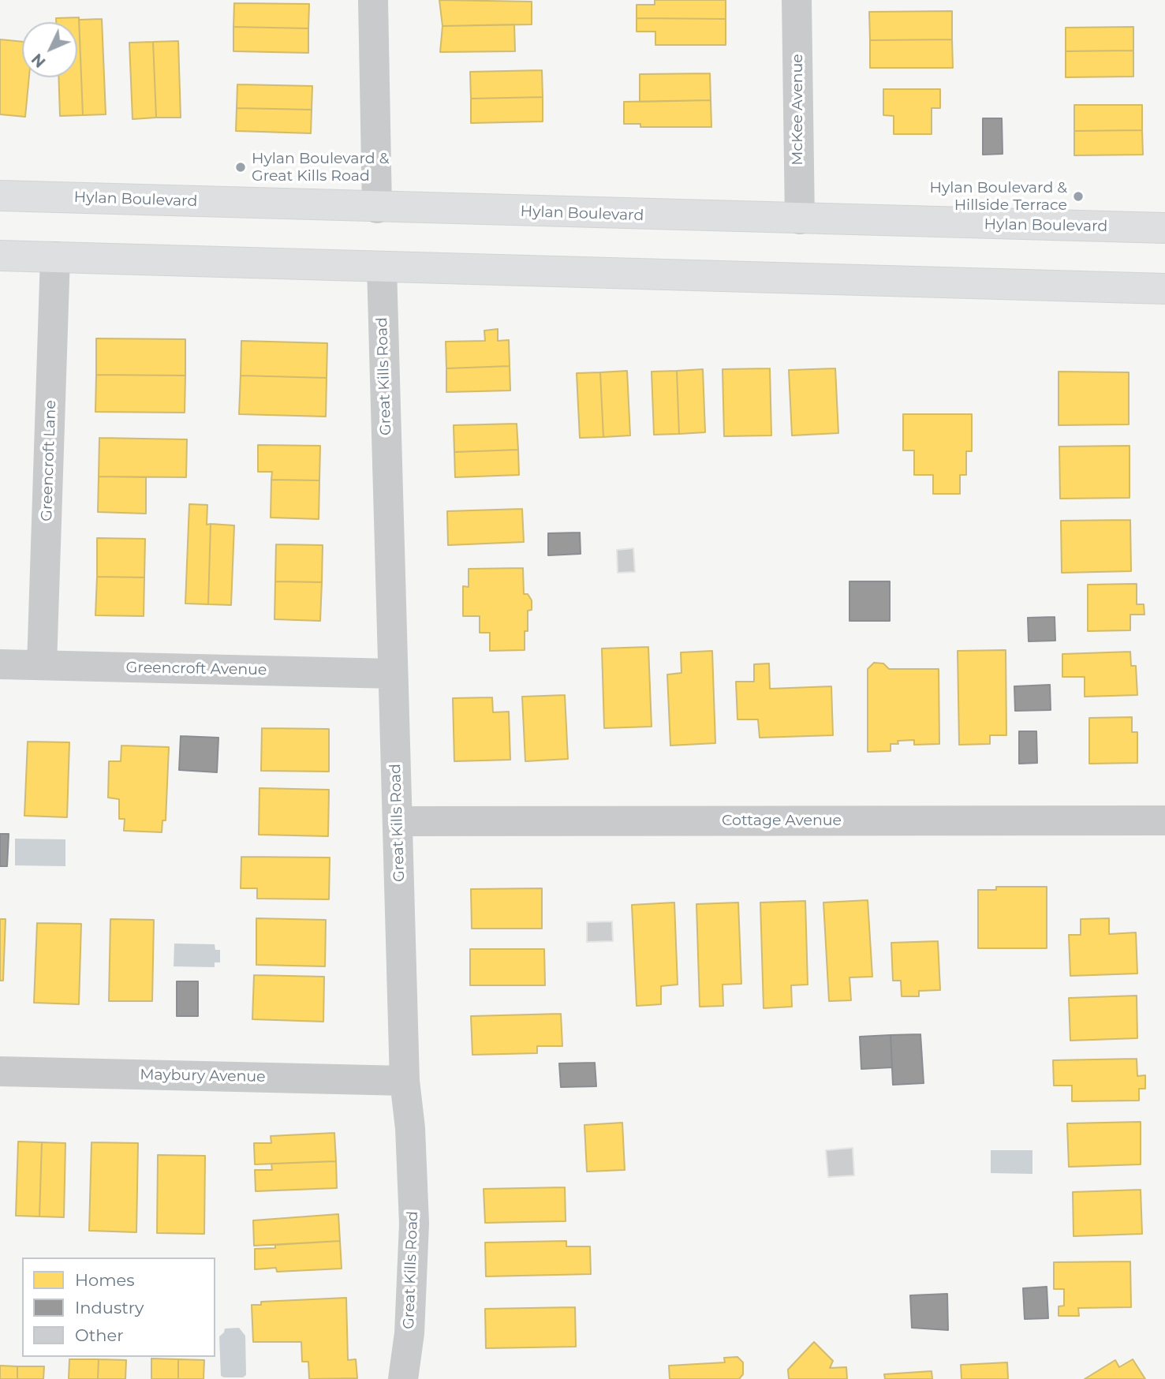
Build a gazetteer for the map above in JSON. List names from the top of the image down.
{
  "streets": {
    "main road": ["Hylan Boulevard"],
    "street": [
      "McKee Avenue",
      "Great Kills Road",
      "Greencroft Lane",
      "Greencroft Avenue",
      "Cottage Avenue",
      "Maybury Avenue"
    ]
  },
  "crossings": [
    ["McKee Avenue", "Hylan Boulevard"],
    ["Great Kills Road", "Greencroft Avenue"],
    ["Great Kills Road", "Cottage Avenue"],
    ["Great Kills Road", "Maybury Avenue"],
    ["Greencroft Lane", "Greencroft Avenue"]
  ],
  "places": ["Hylan Boulevard & Great Kills Road", "Hylan Boulevard & Hillside Terrace"],
  "legend": ["Homes", "Industry", "Other"],
  "north": "bottom left"
}
